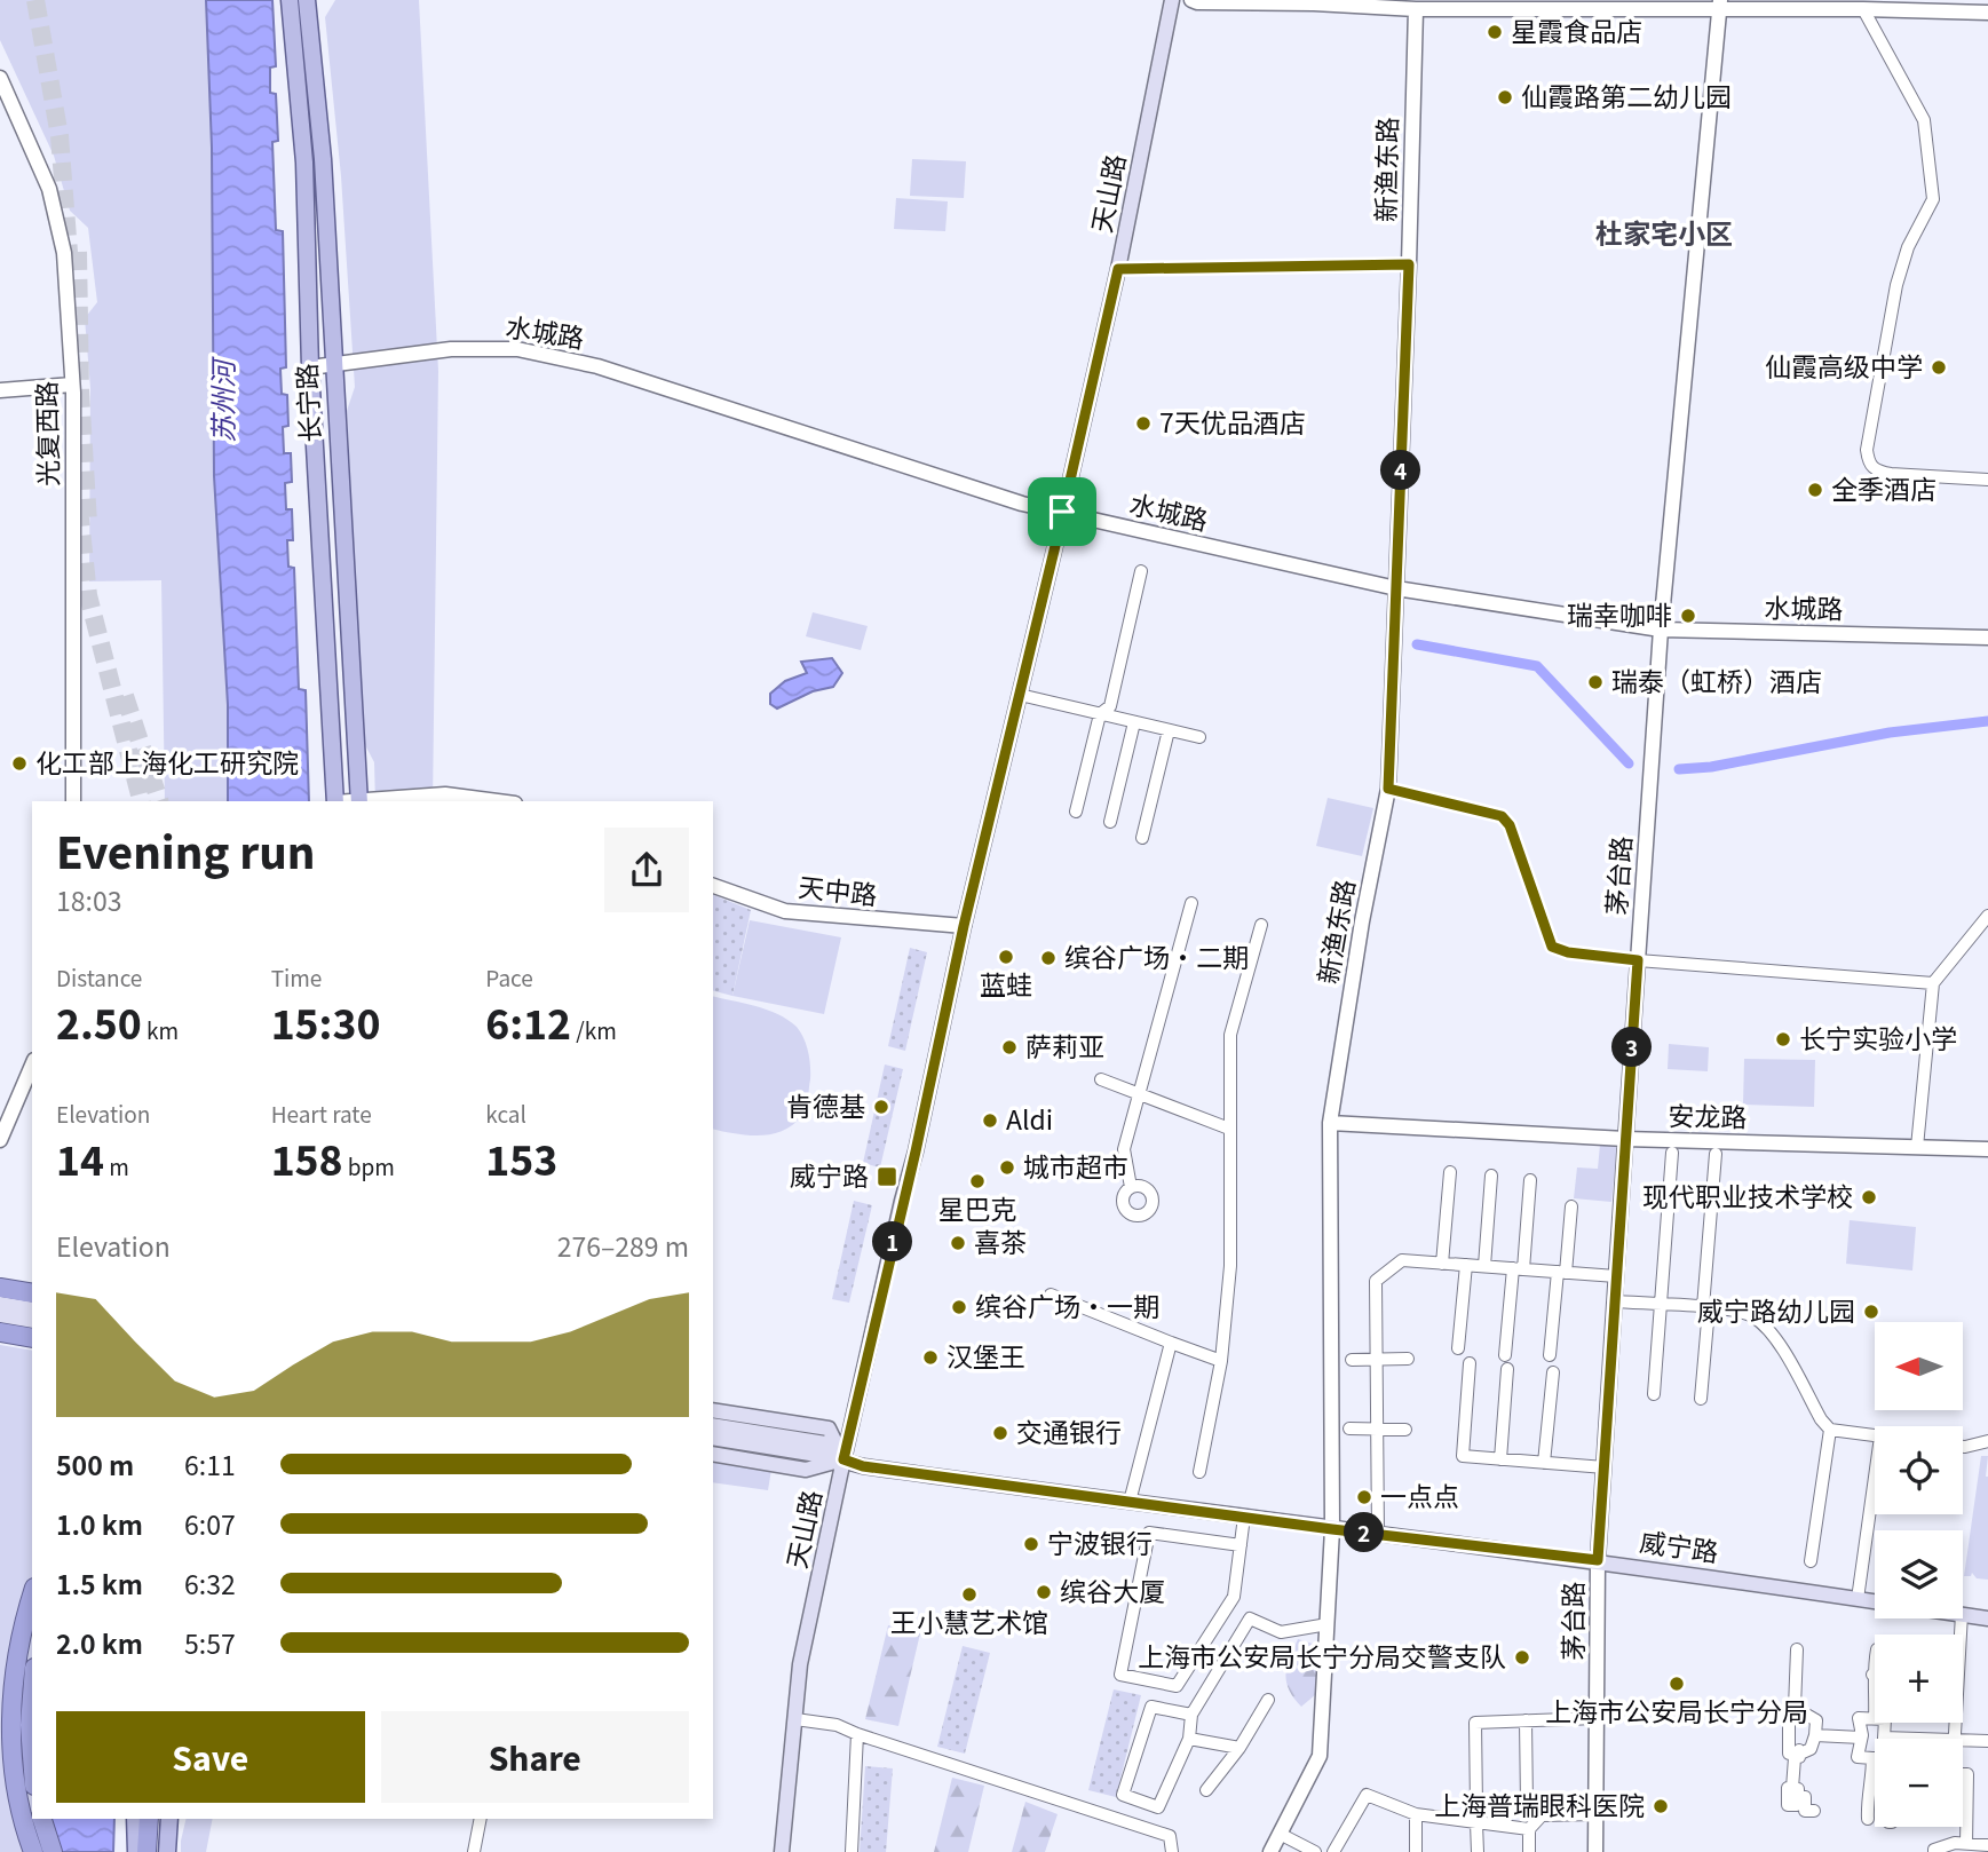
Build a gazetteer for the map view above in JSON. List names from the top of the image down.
{
  "streets": {
    "main road": ["天山路", "长宁路", "威宁路"],
    "street": [
      "新渔东路",
      "水城路",
      "光复西路",
      "茅台路",
      "天中路",
      "安龙路"
    ]
  },
  "crossings": [
    ["新渔东路", "水城路"],
    ["新渔东路", "安龙路"],
    ["新渔东路", "威宁路"],
    ["天山路", "水城路"],
    ["天山路", "天中路"],
    ["天山路", "威宁路"],
    ["水城路", "长宁路"],
    ["水城路", "茅台路"],
    ["茅台路", "安龙路"],
    ["茅台路", "威宁路"]
  ],
  "districts": ["杜家宅小区"],
  "water": ["苏州河"],
  "places": {
    "other": [
      "星霞食品店",
      "仙霞路第二幼儿园",
      "仙霞高级中学",
      "7天优品酒店",
      "全季酒店",
      "瑞幸咖啡",
      "瑞泰（虹桥）酒店",
      "化工部上海化工研究院",
      "蓝蛙",
      "缤谷广场·二期",
      "长宁实验小学",
      "萨莉亚",
      "肯德基",
      "Aldi",
      "城市超市",
      "星巴克",
      "现代职业技术学校",
      "喜茶",
      "缤谷广场·一期",
      "威宁路幼儿园",
      "汉堡王",
      "交通银行",
      "一点点",
      "宁波银行",
      "缤谷大厦",
      "王小慧艺术馆",
      "上海市公安局长宁分局交警支队",
      "上海市公安局长宁分局",
      "上海普瑞眼科医院"
    ],
    "transit": ["威宁路"]
  },
  "north": "left",
  "page": {
    "pins": [
      "4",
      "3",
      "1",
      "2"
    ],
    "heading": ["Evening run", "18:03"],
    "stats": [
      ["Distance", "2.50 km"],
      ["Time", "15:30"],
      ["Pace", "6:12 /km"],
      ["Elevation", "14 m"],
      ["Heart rate", "158 bpm"],
      ["kcal", "153"]
    ],
    "chart": ["Elevation", "276–289 m"],
    "map_buttons": ["+", "−"],
    "list": [
      {
        "name": "500 m",
        "note": "6:11"
      },
      {
        "name": "1.0 km",
        "note": "6:07"
      },
      {
        "name": "1.5 km",
        "note": "6:32"
      },
      {
        "name": "2.0 km",
        "note": "5:57"
      }
    ],
    "buttons": ["Save", "Share"]
  }
}
